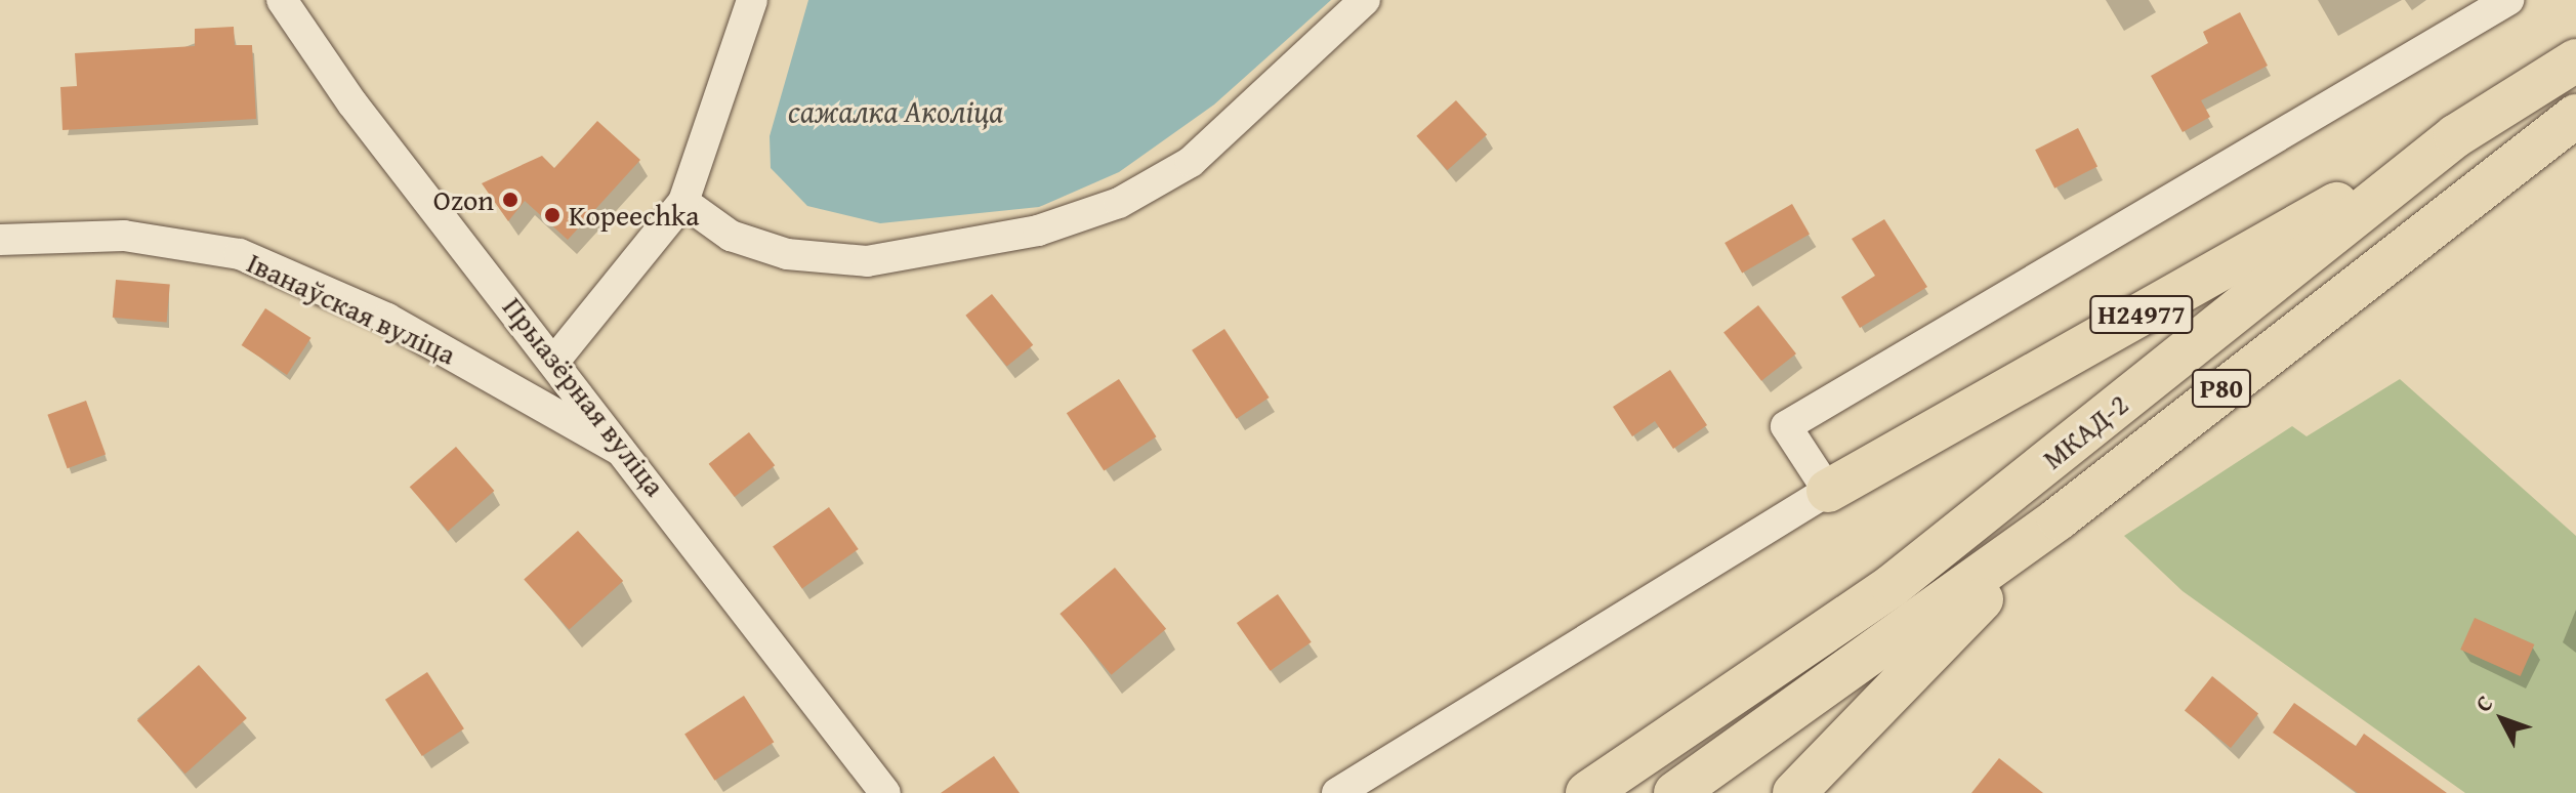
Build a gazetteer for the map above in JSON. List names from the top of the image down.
{
  "streets": {
    "highway": ["Н24977", "Р80", "МКАД-2"],
    "street": ["Іванаўская вуліца", "Прыазёрная вуліца"]
  },
  "crossings": [
    ["Іванаўская вуліца", "Прыазёрная вуліца"],
    ["Н24977", "МКАД-2"]
  ],
  "water": ["сажалка Аколіца"],
  "places": ["Ozon", "Kopeechka"],
  "north": "top left"
}
